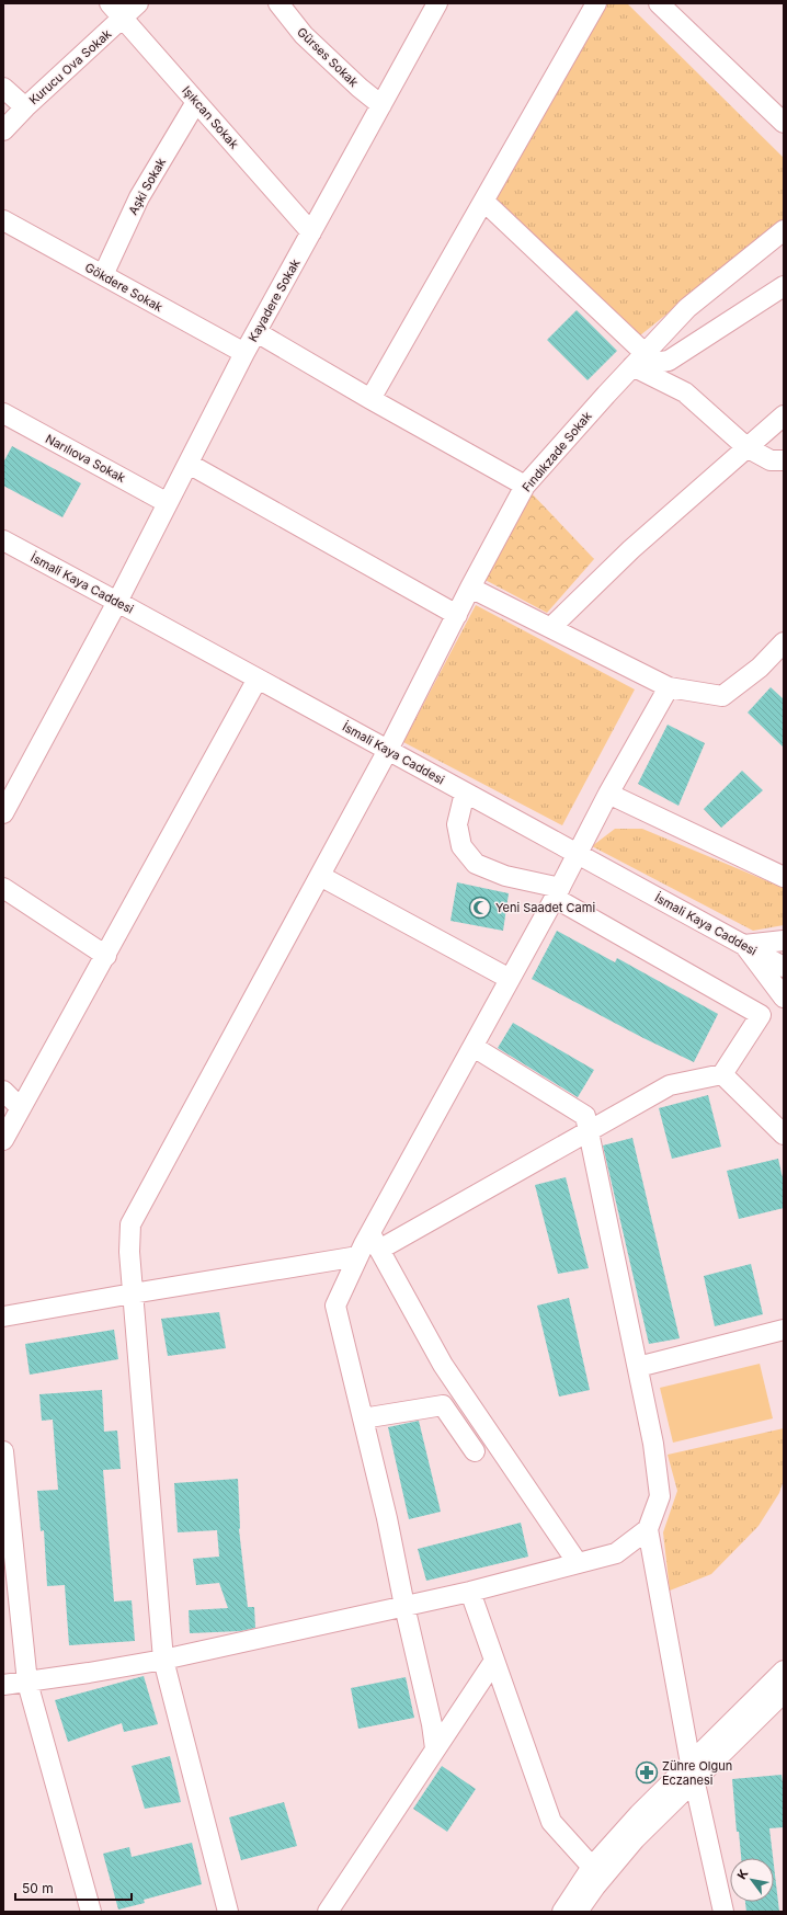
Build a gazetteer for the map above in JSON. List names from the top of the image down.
{
  "streets": {
    "street": [
      "Gürses Sokak",
      "Kurucu Ova Sokak",
      "Işıkcan Sokak",
      "Aşki Sokak",
      "Gökdere Sokak",
      "Kayadere Sokak",
      "Fındıkzade Sokak",
      "Narılıova Sokak",
      "İsmali Kaya Caddesi"
    ]
  },
  "crossings": [
    ["Gürses Sokak", "Kayadere Sokak"],
    ["Kurucu Ova Sokak", "Işıkcan Sokak"],
    ["Işıkcan Sokak", "Aşki Sokak"],
    ["Işıkcan Sokak", "Kayadere Sokak"],
    ["Aşki Sokak", "Gökdere Sokak"],
    ["Gökdere Sokak", "Kayadere Sokak"],
    ["Kayadere Sokak", "Narılıova Sokak"],
    ["Kayadere Sokak", "İsmali Kaya Caddesi"],
    ["Fındıkzade Sokak", "İsmali Kaya Caddesi"]
  ],
  "places": {
    "mosque": ["Yeni Saadet Cami"],
    "pharmacy": ["Zühre Olgun Eczanesi"]
  },
  "scale_bar": "50 m",
  "north": "top left"
}
